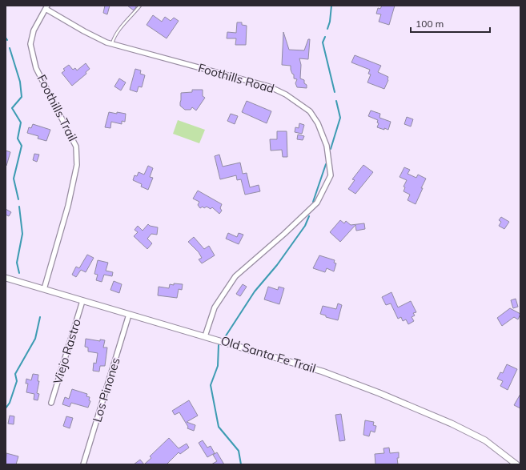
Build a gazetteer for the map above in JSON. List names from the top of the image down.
{
  "streets": {
    "street": [
      "Foothills Road",
      "Foothills Trail",
      "Viejo Rastro",
      "Old Santa Fe Trail",
      "Los Pinones"
    ]
  },
  "crossings": [
    ["Foothills Road", "Foothills Trail"],
    ["Foothills Road", "Old Santa Fe Trail"],
    ["Foothills Trail", "Old Santa Fe Trail"],
    ["Viejo Rastro", "Old Santa Fe Trail"],
    ["Old Santa Fe Trail", "Los Pinones"]
  ],
  "scale_bar": "100 m"
}
